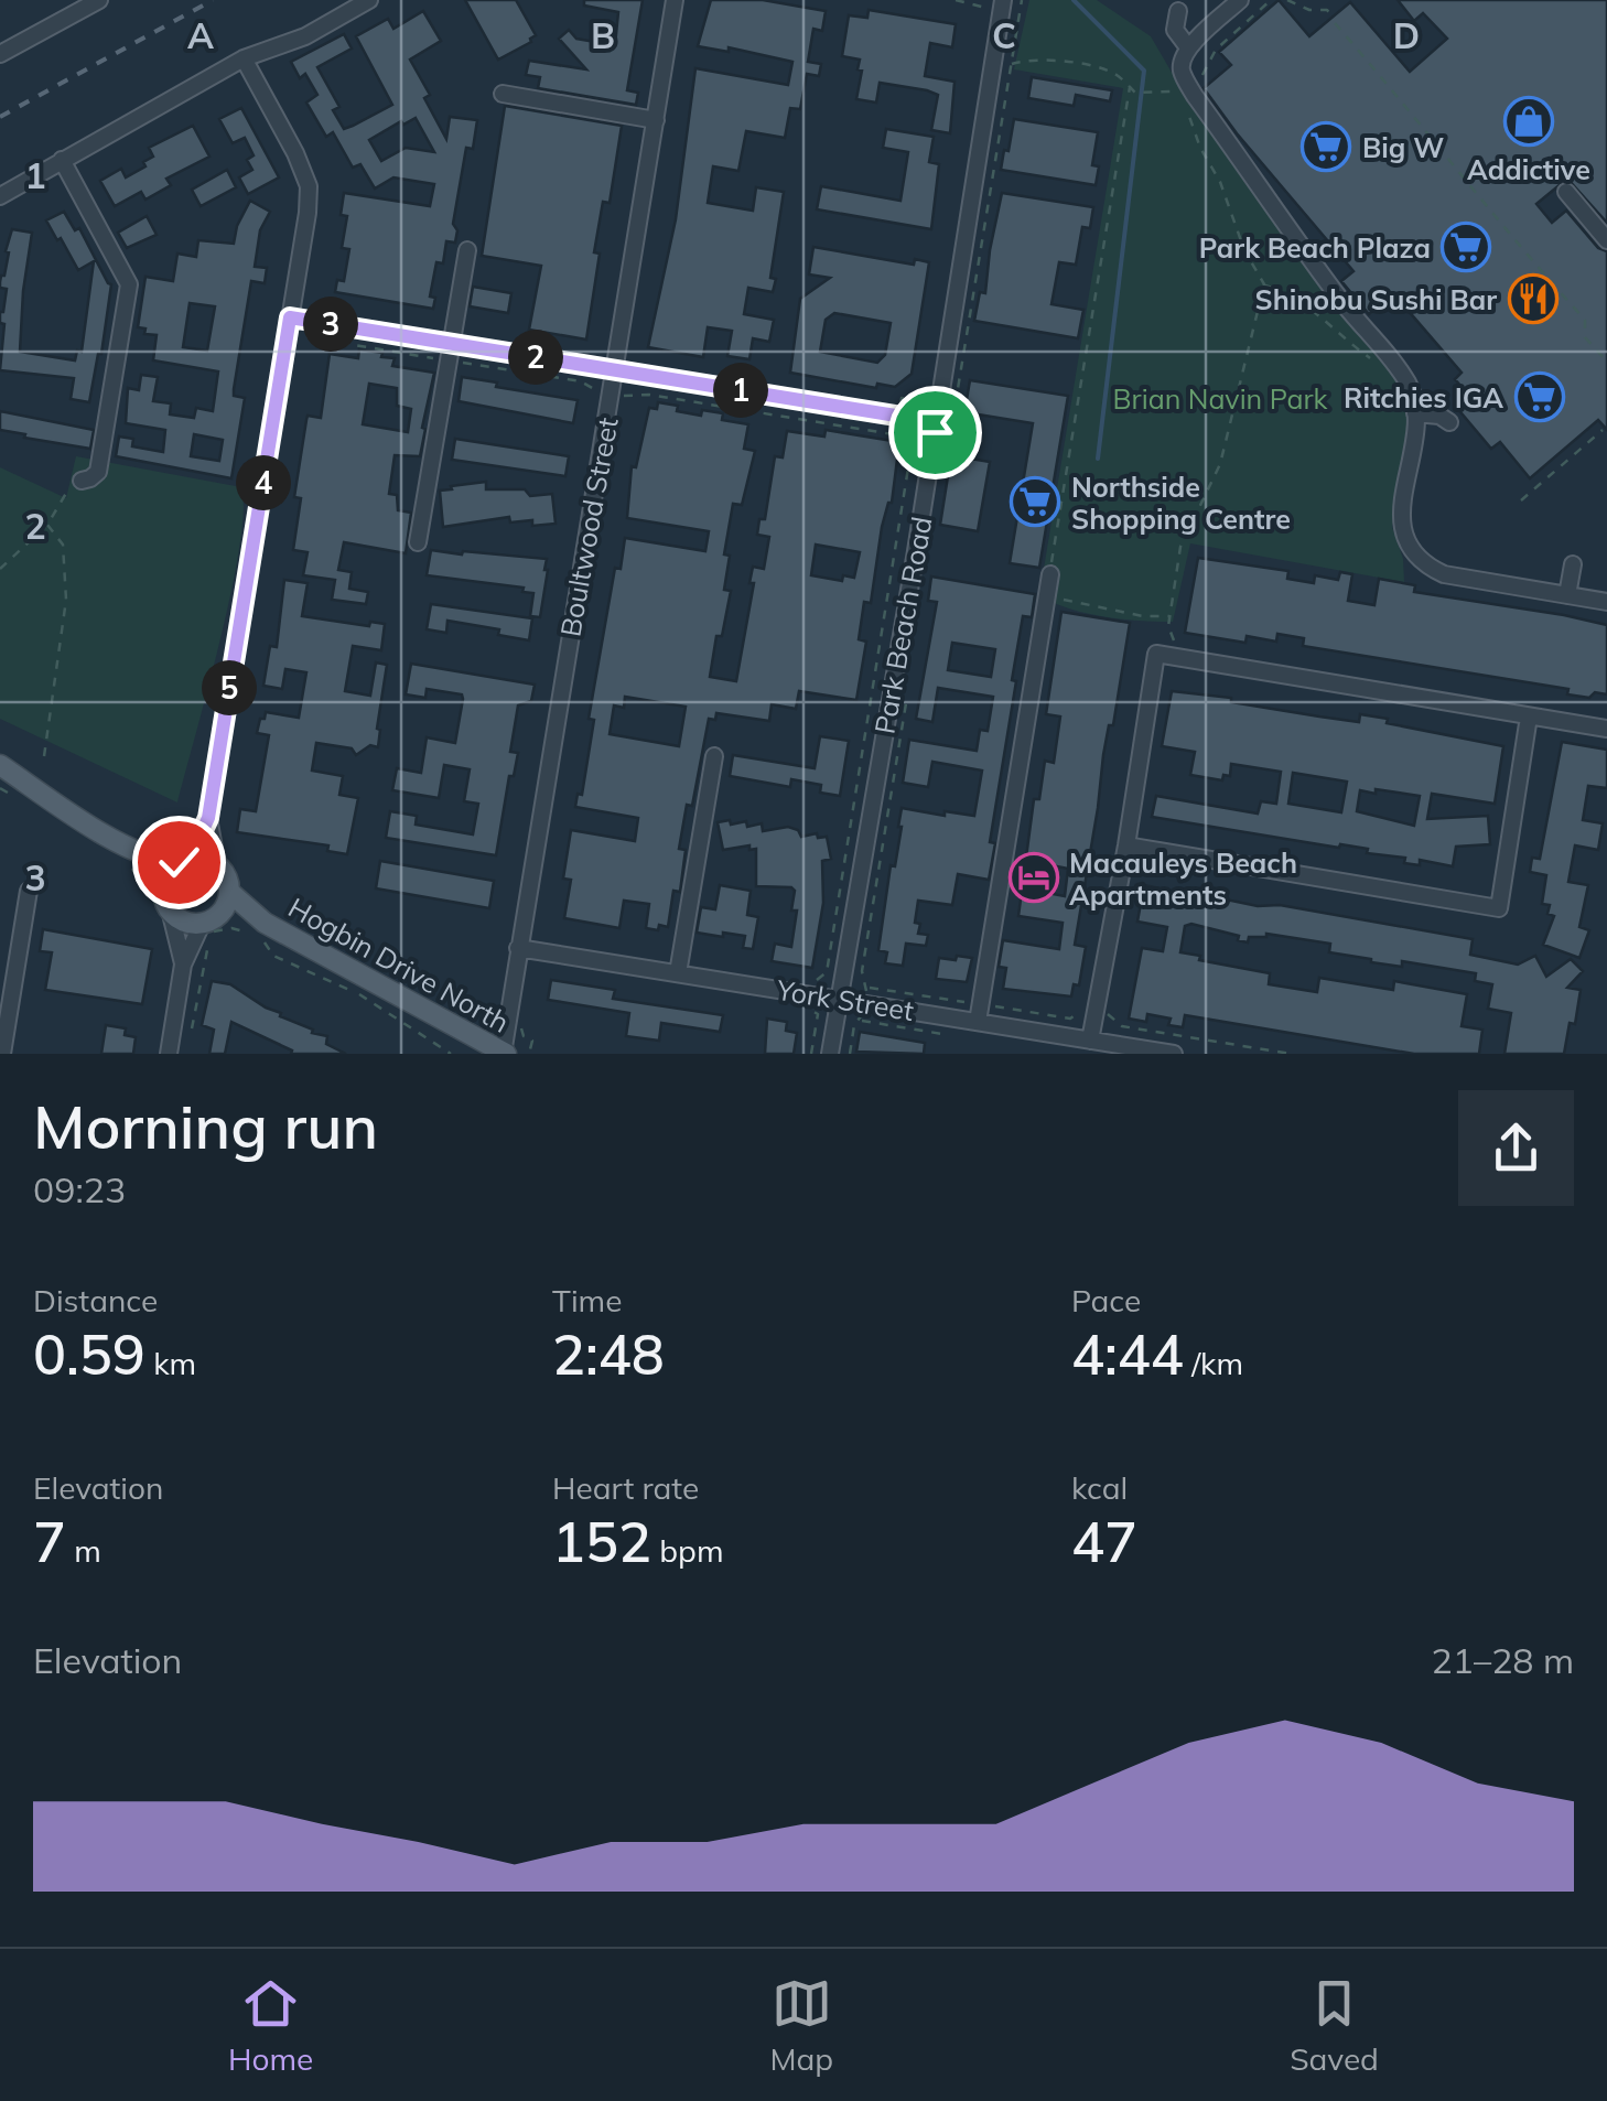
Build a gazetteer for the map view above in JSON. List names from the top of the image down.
{
  "streets": {
    "main road": ["Hogbin Drive North"],
    "street": ["Boultwood Street", "Park Beach Road", "York Street"]
  },
  "crossings": [
    ["Boultwood Street", "Hogbin Drive North"],
    ["Boultwood Street", "York Street"],
    ["Park Beach Road", "York Street"]
  ],
  "parks": ["Brian Navin Park"],
  "places": {
    "shop": ["Addictive"],
    "supermarket": [
      "Big W",
      "Park Beach Plaza",
      "Ritchies IGA",
      "Northside Shopping Centre"
    ],
    "restaurant": ["Shinobu Sushi Bar"],
    "hotel": ["Macauleys Beach Apartments"]
  },
  "page": {
    "pins": [
      "3",
      "2",
      "1",
      "4",
      "5"
    ],
    "heading": ["Morning run", "09:23"],
    "stats": [
      ["Distance", "0.59 km"],
      ["Time", "2:48"],
      ["Pace", "4:44 /km"],
      ["Elevation", "7 m"],
      ["Heart rate", "152 bpm"],
      ["kcal", "47"]
    ],
    "chart": ["Elevation", "21–28 m"],
    "tabs": ["Home", "Map", "Saved"]
  },
  "grid": {
    "columns": [
      "A",
      "B",
      "C",
      "D"
    ],
    "rows": ["1", "2", "3"]
  }
}
